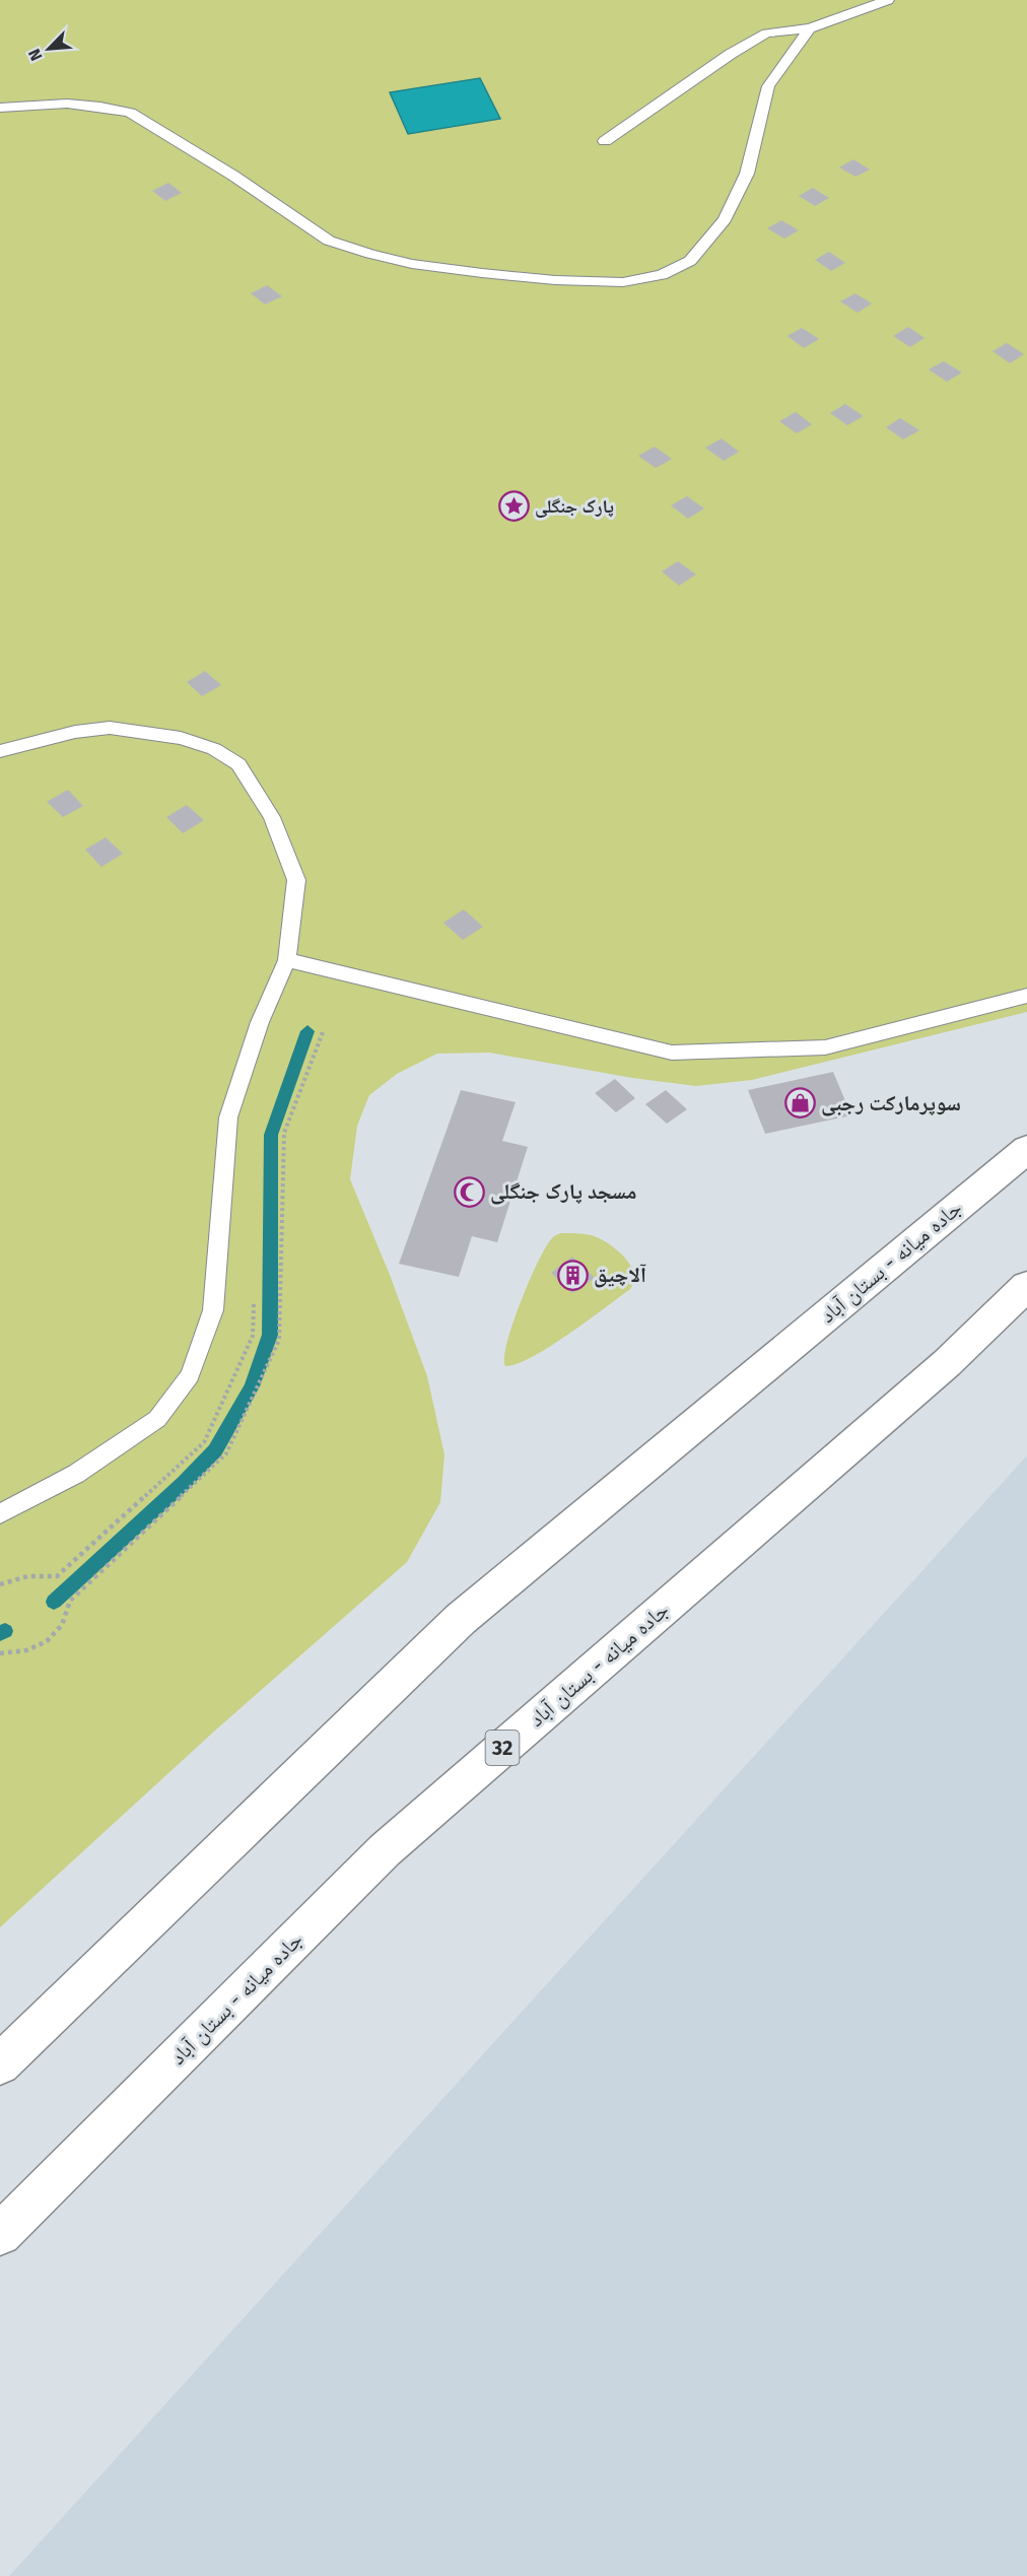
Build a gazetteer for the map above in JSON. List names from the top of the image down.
{
  "streets": {
    "main road": ["جاده میانه - بستان آباد", "32"]
  },
  "places": {
    "place": ["پارک جنگلی"],
    "shop": ["سوپرمارکت رجبی"],
    "mosque": ["مسجد پارک جنگلی"],
    "building": ["آلاچیق"]
  },
  "north": "bottom left"
}
